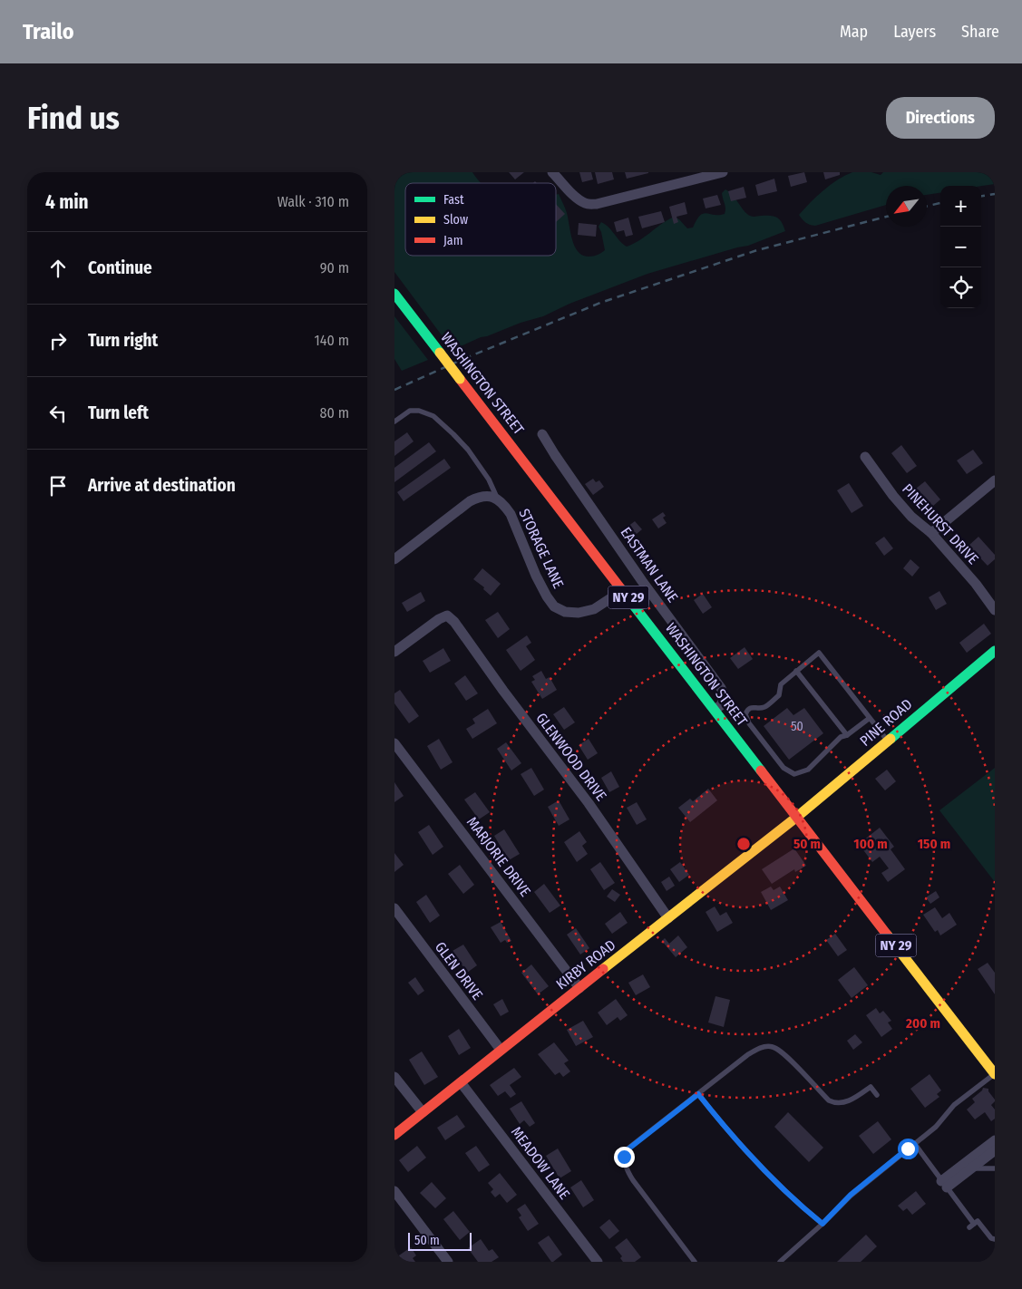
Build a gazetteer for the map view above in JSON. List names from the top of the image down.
{
  "streets": {
    "main road": [
      "WASHINGTON STREET",
      "NY 29",
      "PINE ROAD",
      "KIRBY ROAD"
    ],
    "street": [
      "PINEHURST DRIVE",
      "STORAGE LANE",
      "EASTMAN LANE",
      "GLENWOOD DRIVE",
      "MARJORIE DRIVE",
      "GLEN DRIVE",
      "MEADOW LANE"
    ]
  },
  "crossings": [
    ["WASHINGTON STREET", "STORAGE LANE"],
    ["WASHINGTON STREET", "EASTMAN LANE"],
    ["WASHINGTON STREET", "PINE ROAD"],
    ["WASHINGTON STREET", "KIRBY ROAD"],
    ["PINE ROAD", "KIRBY ROAD"],
    ["GLENWOOD DRIVE", "KIRBY ROAD"],
    ["MARJORIE DRIVE", "KIRBY ROAD"],
    ["KIRBY ROAD", "GLEN DRIVE"],
    ["KIRBY ROAD", "MEADOW LANE"]
  ],
  "house_numbers": ["50"],
  "legend": ["Fast", "Slow", "Jam"],
  "scale_bar": "50 m",
  "north": "bottom left",
  "page": {
    "header": "Trailo",
    "nav": ["Map", "Layers", "Share"],
    "buttons": "Directions",
    "title": "Find us",
    "heading": ["4 min", "Walk · 310 m"],
    "map_buttons": ["+", "−"],
    "list": [
      ["Continue", "90 m"],
      ["Turn right", "140 m"],
      ["Turn left", "80 m"],
      "Arrive at destination"
    ],
    "scale": "50 m"
  },
  "rings": [
    "50 m",
    "100 m",
    "150 m",
    "200 m"
  ]
}
